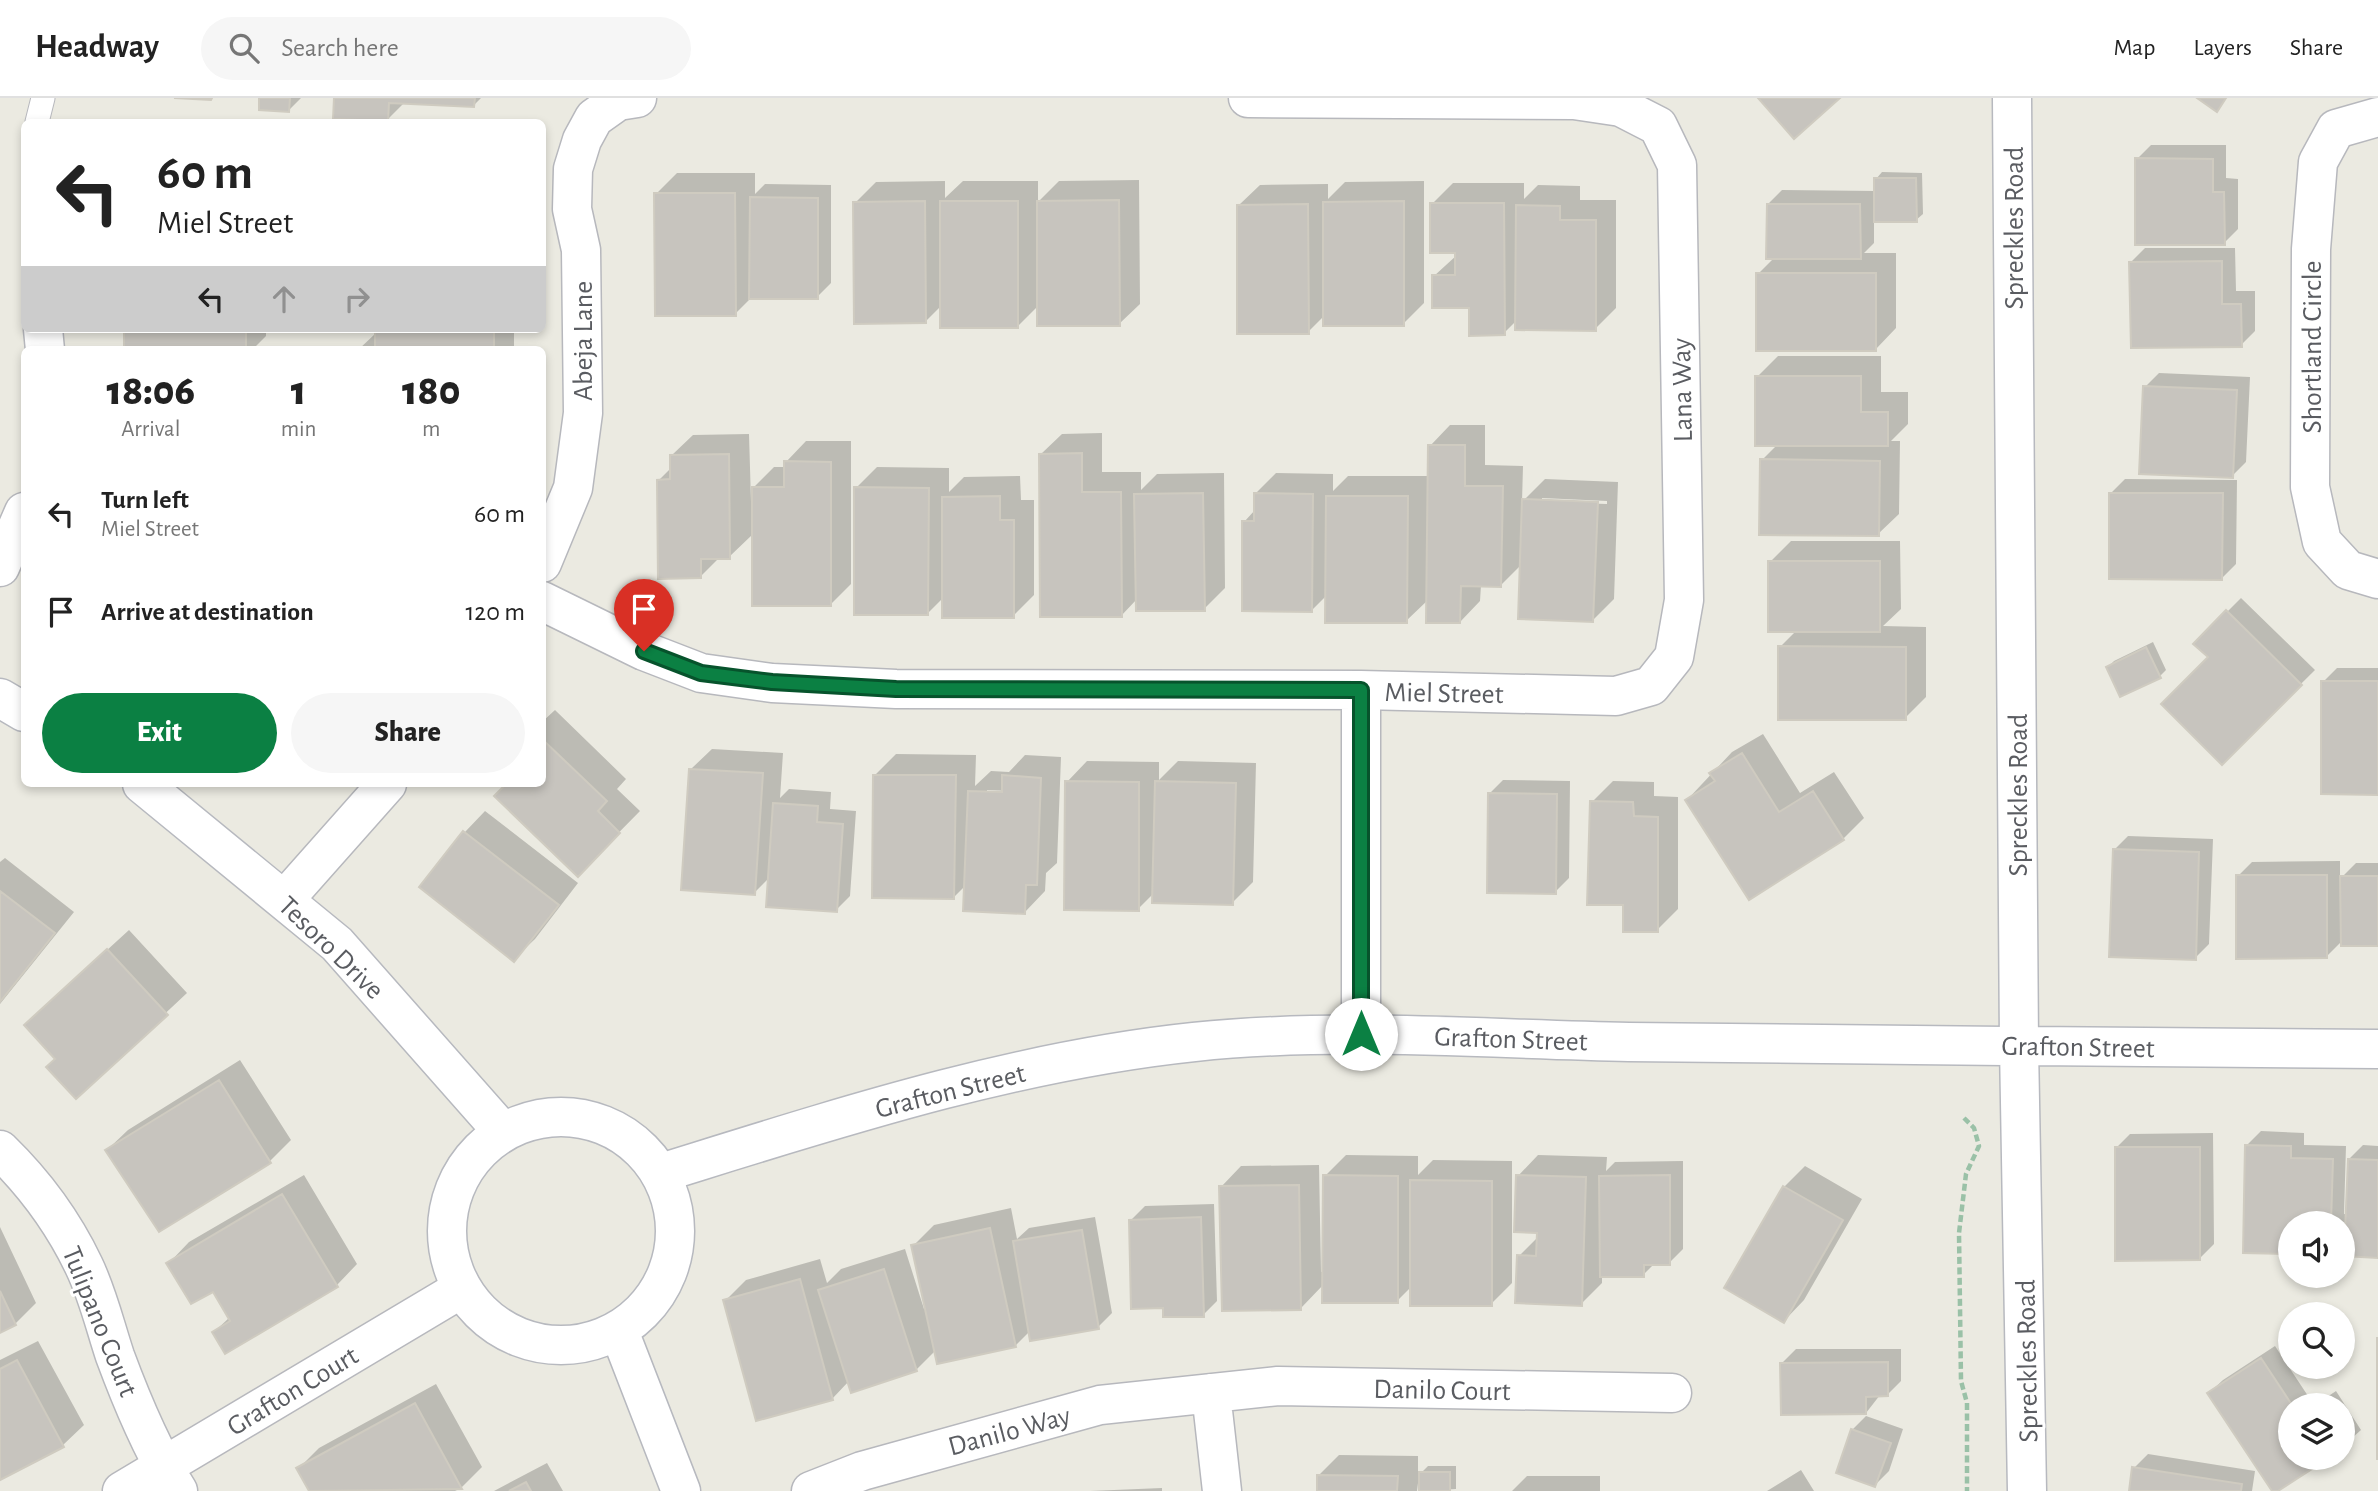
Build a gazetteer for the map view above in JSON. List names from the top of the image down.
{
  "streets": {
    "street": [
      "Spreckles Road",
      "Abeja Lane",
      "Shortland Circle",
      "Lana Way",
      "Miel Street",
      "Tesoro Drive",
      "Grafton Street",
      "Tulipano Court",
      "Danilo Court",
      "Grafton Court",
      "Danilo Way"
    ]
  },
  "crossings": [
    ["Spreckles Road", "Grafton Street"],
    ["Lana Way", "Miel Street"],
    ["Tesoro Drive", "Grafton Street"],
    ["Tesoro Drive", "Grafton Court"],
    ["Grafton Street", "Grafton Court"],
    ["Tulipano Court", "Grafton Court"],
    ["Danilo Court", "Danilo Way"]
  ],
  "page": {
    "header": "Headway",
    "search": "Search here",
    "nav": ["Map", "Layers", "Share"],
    "turn": ["60 m", "Miel Street"],
    "eta": [
      "18:06",
      "Arrival",
      "1",
      "min",
      "180",
      "m"
    ],
    "list": [
      {
        "name": "Turn left",
        "note": "Miel Street",
        "value": "60 m"
      },
      {
        "name": "Arrive at destination",
        "value": "120 m"
      }
    ],
    "buttons": ["Exit", "Share"]
  }
}
